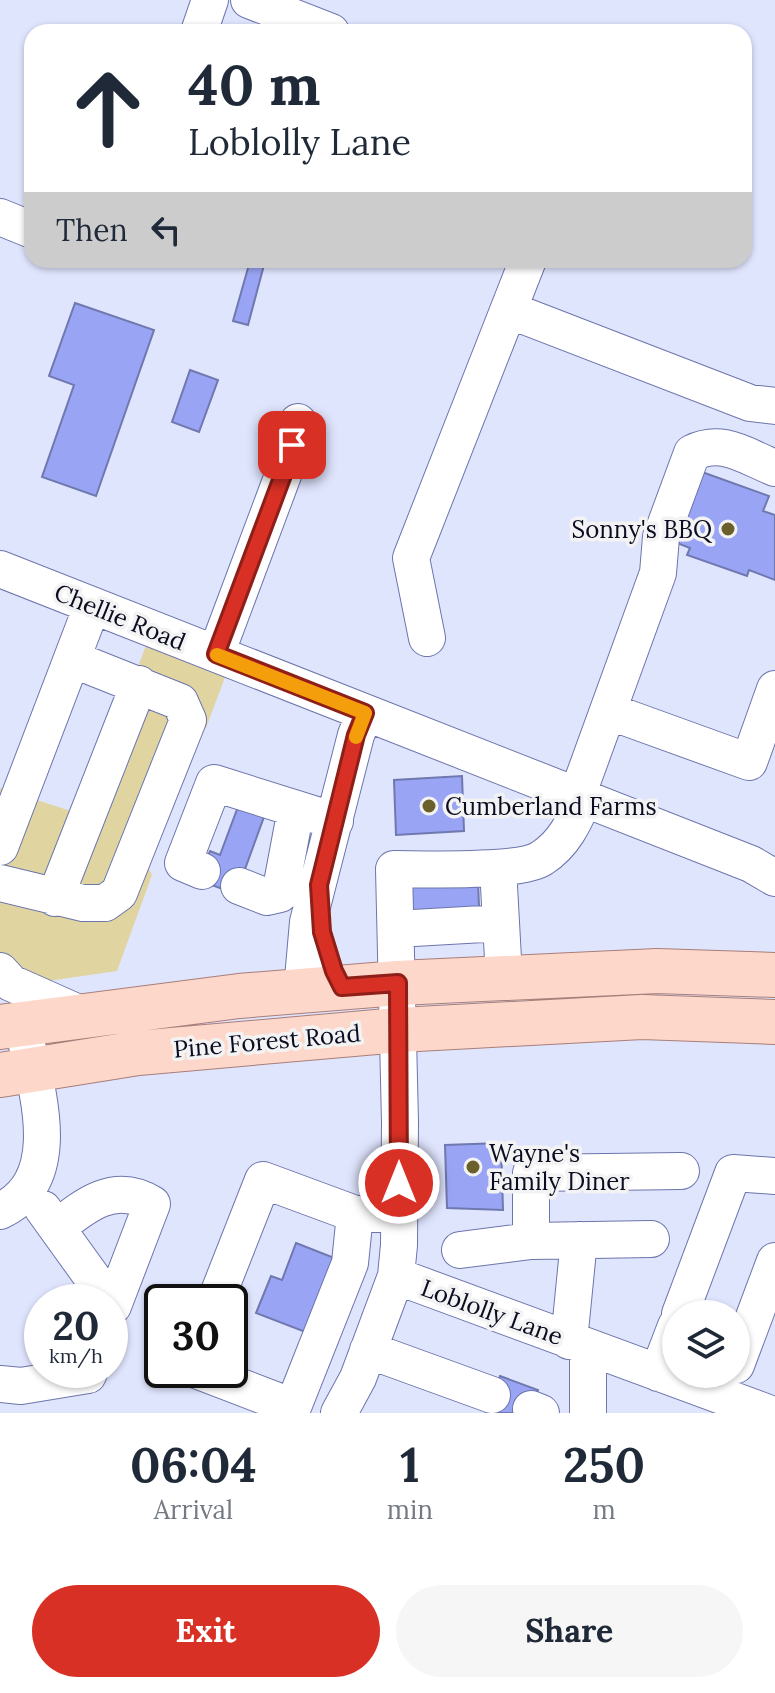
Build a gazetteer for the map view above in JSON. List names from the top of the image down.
{
  "streets": {
    "main road": ["Pine Forest Road"],
    "street": ["Chellie Road", "Loblolly Lane"]
  },
  "places": ["Sonny's BBQ", "Cumberland Farms", "Wayne's Family Diner"],
  "page": {
    "turn": ["40 m", "Loblolly Lane"],
    "then": "Then",
    "speed": "20 km/h",
    "limit": "30",
    "eta": [
      "06:04",
      "Arrival",
      "1",
      "min",
      "250",
      "m"
    ],
    "buttons": ["Exit", "Share"]
  }
}
